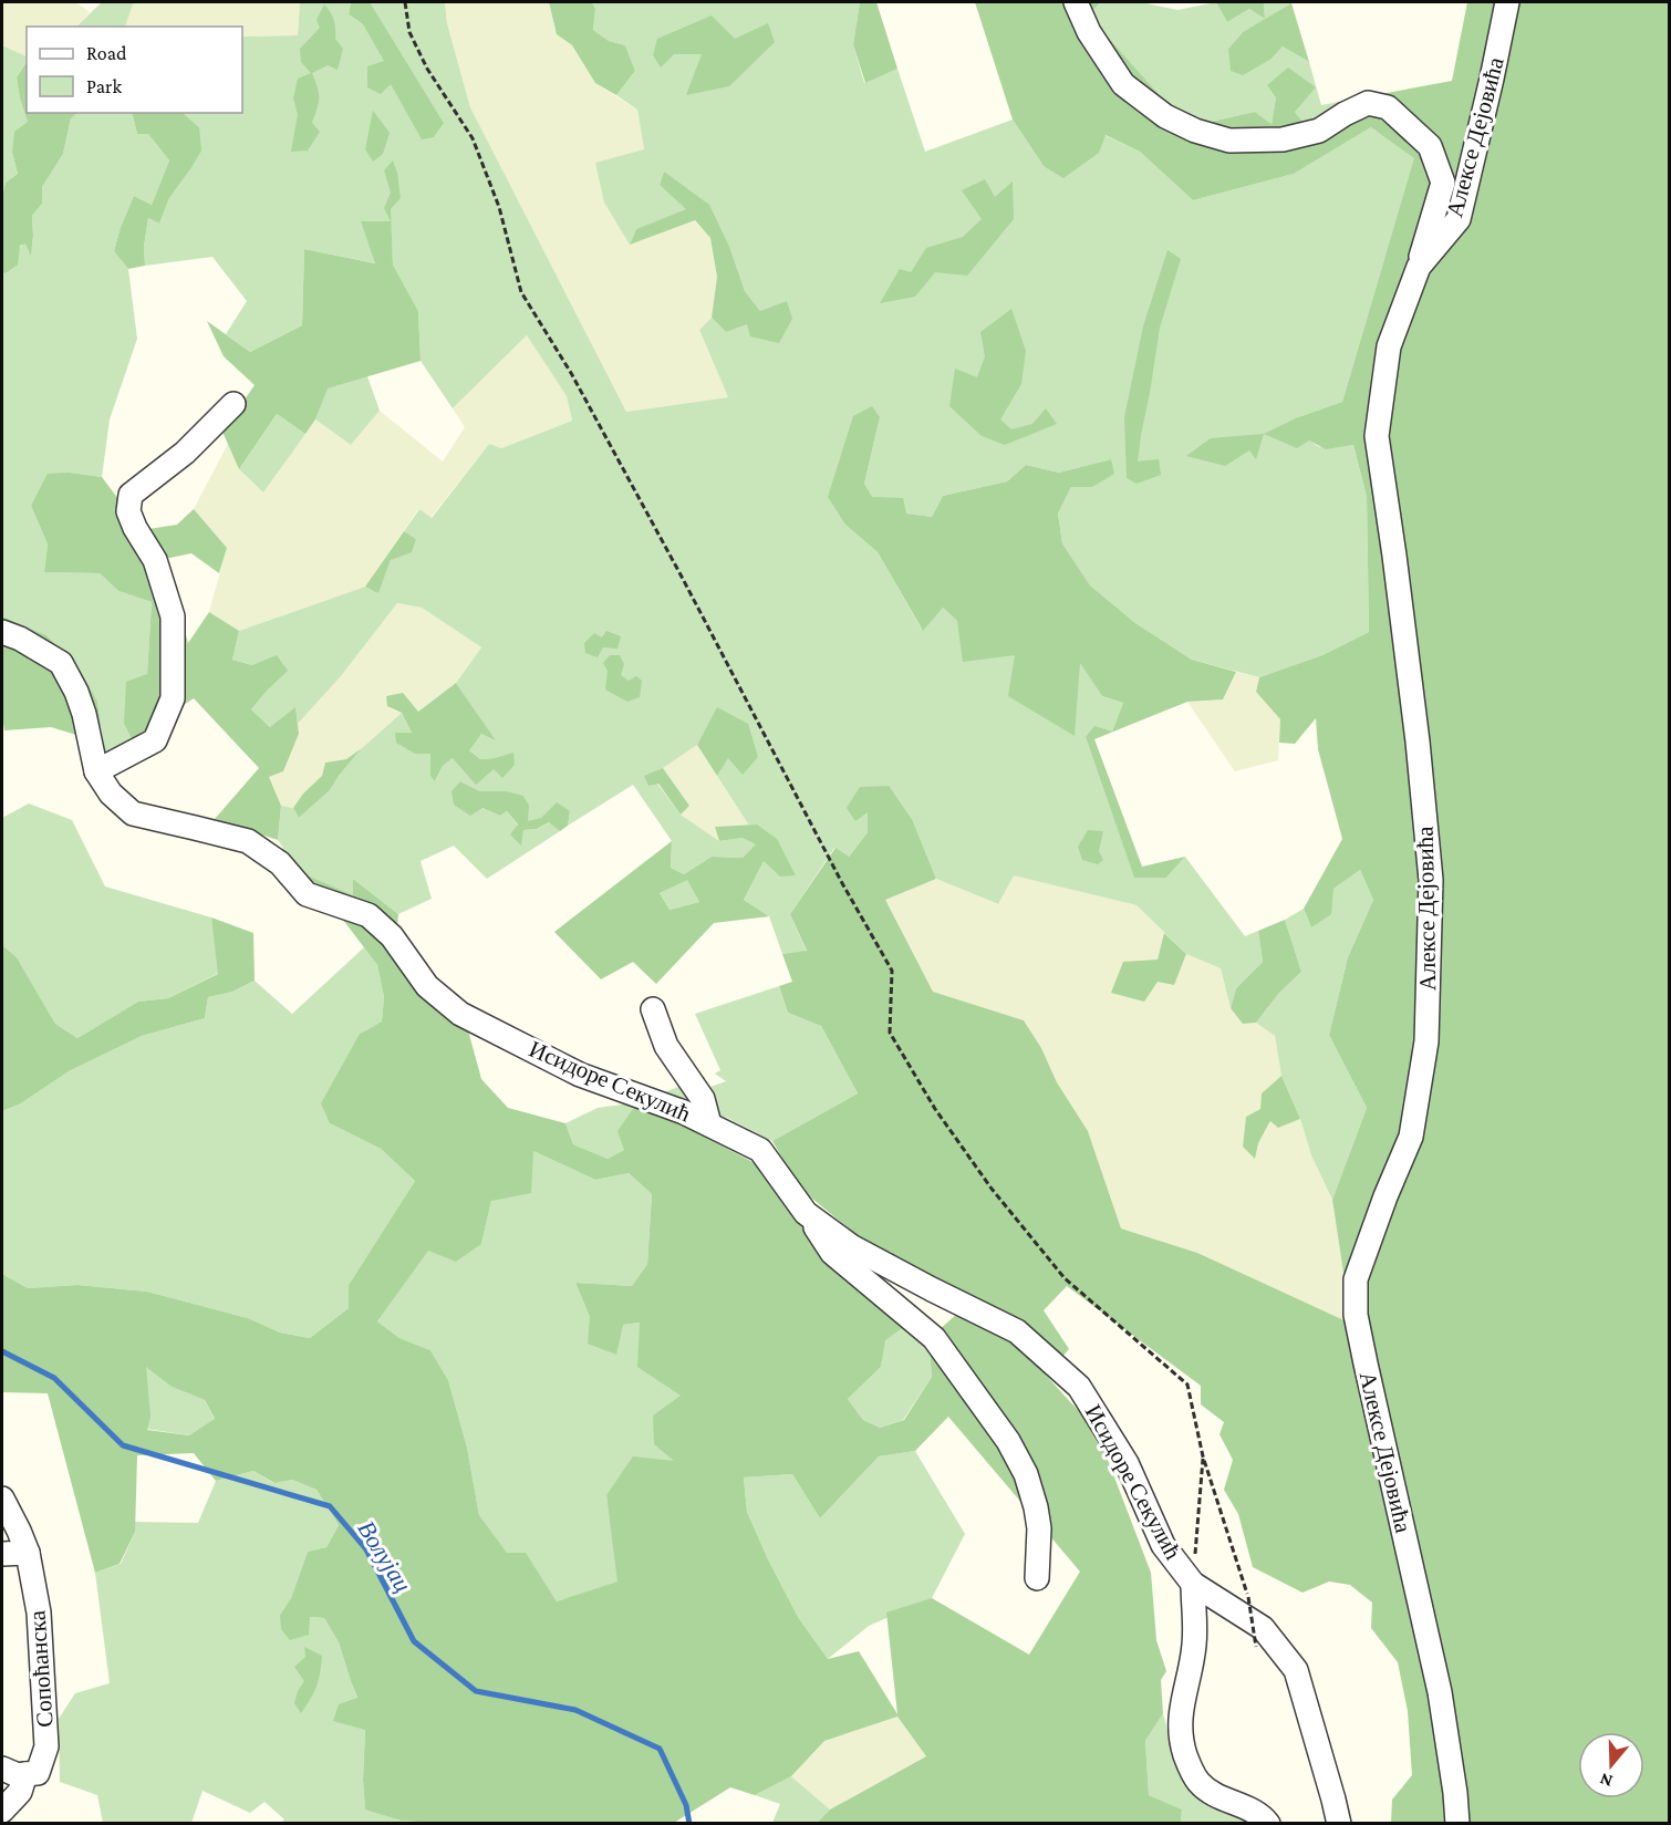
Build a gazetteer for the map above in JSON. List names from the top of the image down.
{
  "streets": {
    "street": ["Алексе Дејовића", "Исидоре Секулић", "Сопоћанска"]
  },
  "water": ["Волујац"],
  "legend": ["Road", "Park"],
  "north": "bottom"
}
